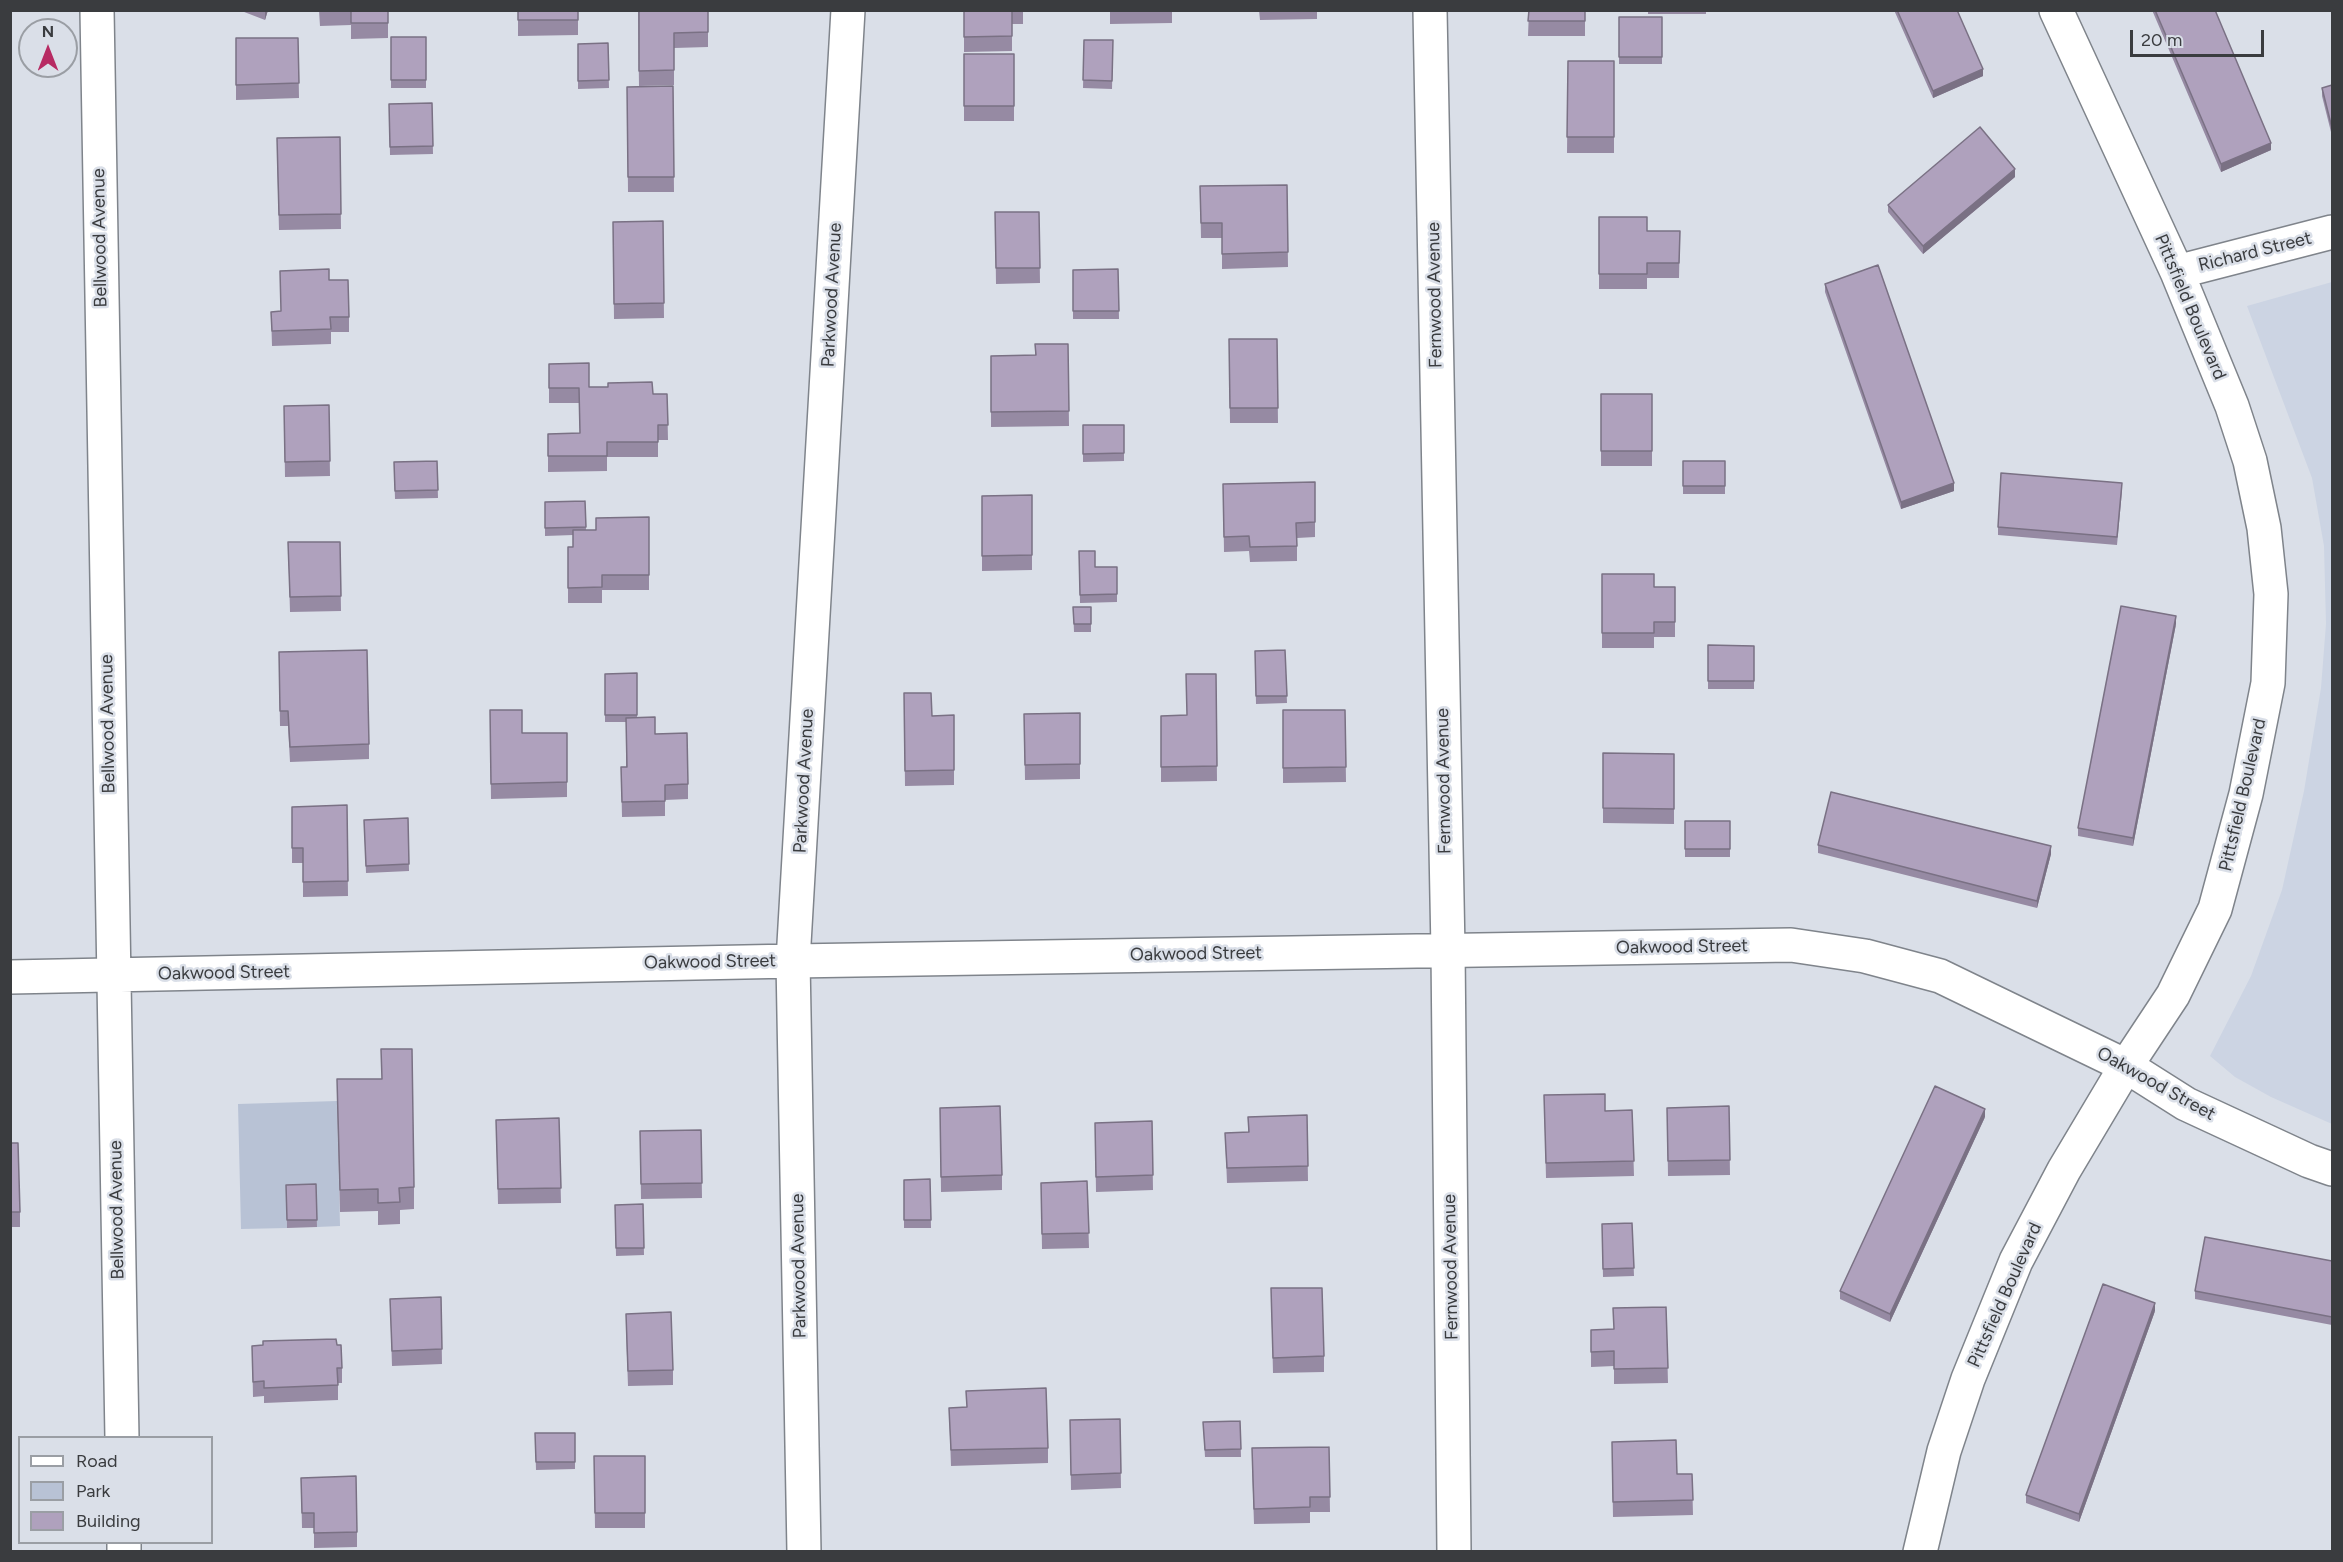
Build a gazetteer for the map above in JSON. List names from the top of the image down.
{
  "streets": {
    "street": [
      "Bellwood Avenue",
      "Richard Street",
      "Parkwood Avenue",
      "Fernwood Avenue",
      "Pittsfield Boulevard",
      "Oakwood Street"
    ]
  },
  "crossings": [
    ["Bellwood Avenue", "Oakwood Street"],
    ["Richard Street", "Pittsfield Boulevard"],
    ["Parkwood Avenue", "Oakwood Street"],
    ["Fernwood Avenue", "Oakwood Street"],
    ["Pittsfield Boulevard", "Oakwood Street"]
  ],
  "legend": ["Road", "Park", "Building"],
  "scale_bar": "20 m",
  "north": "top"
}
